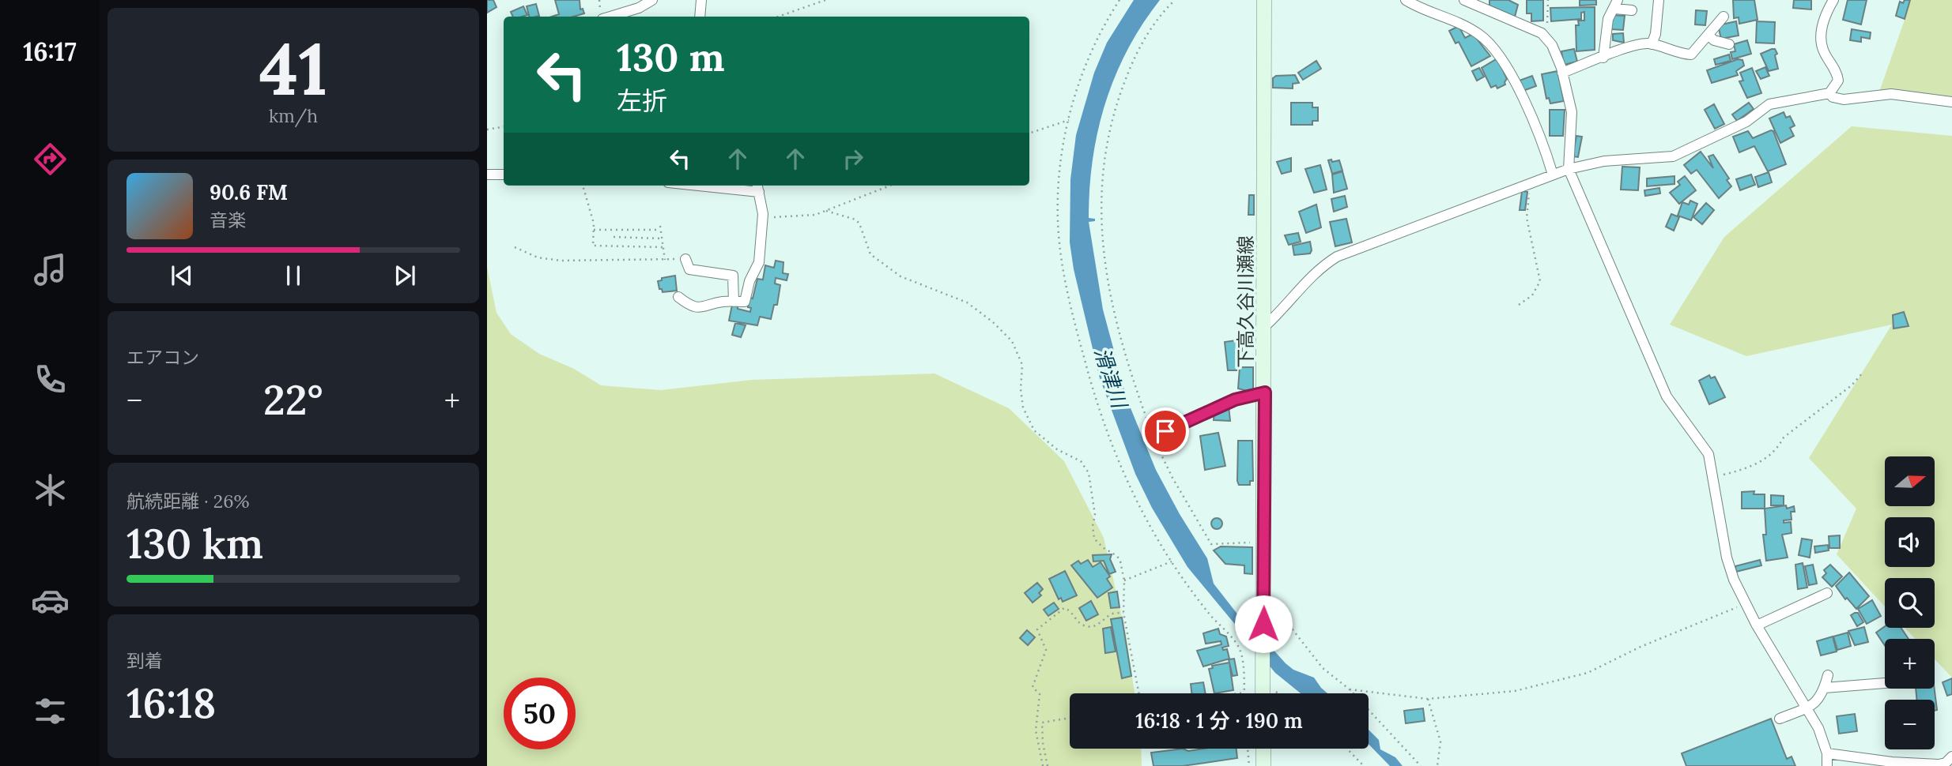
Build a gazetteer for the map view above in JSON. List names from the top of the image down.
{
  "streets": {
    "main road": ["下高久谷川瀬線"]
  },
  "water": ["滑津川"],
  "north": "right",
  "page": {
    "tabs": "16:17",
    "tile": [
      ["41", "km/h"],
      "エアコン",
      ["航続距離 · 26%", "130 km"],
      ["到着", "16:18"]
    ],
    "turn": ["130 m", "左折"],
    "song": ["90.6 FM", "音楽"],
    "heat": ["−", "22°", "+"],
    "map_buttons": ["+", "−"],
    "limit": "50",
    "trip": "16:18 · 1 分 · 190 m"
  }
}
